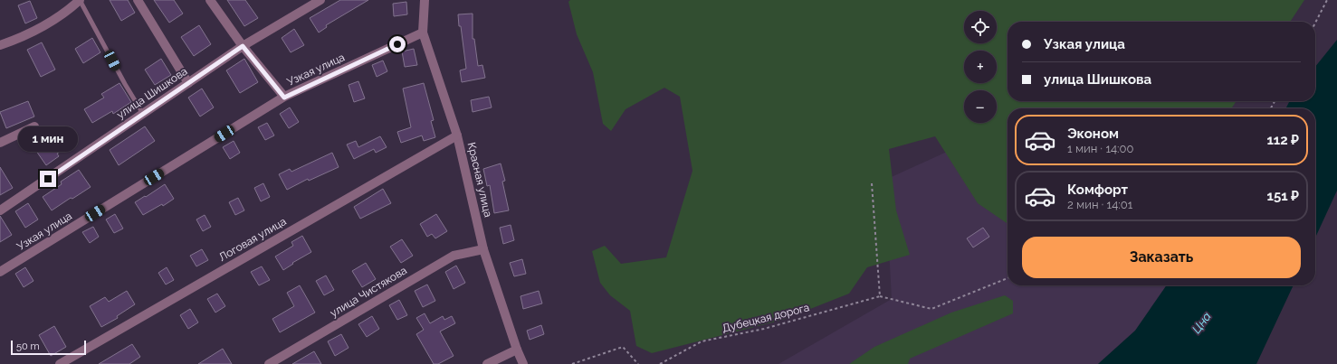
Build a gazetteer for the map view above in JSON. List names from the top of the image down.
{
  "streets": {
    "street": [
      "Узкая улица",
      "улица Шишкова",
      "Красная улица",
      "Логовая улица",
      "улица Чистякова"
    ],
    "path": ["Дубецкая дорога"]
  },
  "crossings": [
    ["Узкая улица", "Красная улица"],
    ["Красная улица", "Логовая улица"],
    ["Красная улица", "улица Чистякова"]
  ],
  "water": ["Цна"],
  "scale_bar": "50 m",
  "page": {
    "map_buttons": ["+", "−"],
    "banner": ["Узкая улица", "улица Шишкова"],
    "list": [
      {
        "name": "Эконом",
        "note": "1 мин · 14:00",
        "value": "112 ₽"
      },
      {
        "name": "Комфорт",
        "note": "2 мин · 14:01",
        "value": "151 ₽"
      }
    ],
    "bubble": "1 мин",
    "buttons": "Заказать",
    "scale": "50 m"
  }
}
